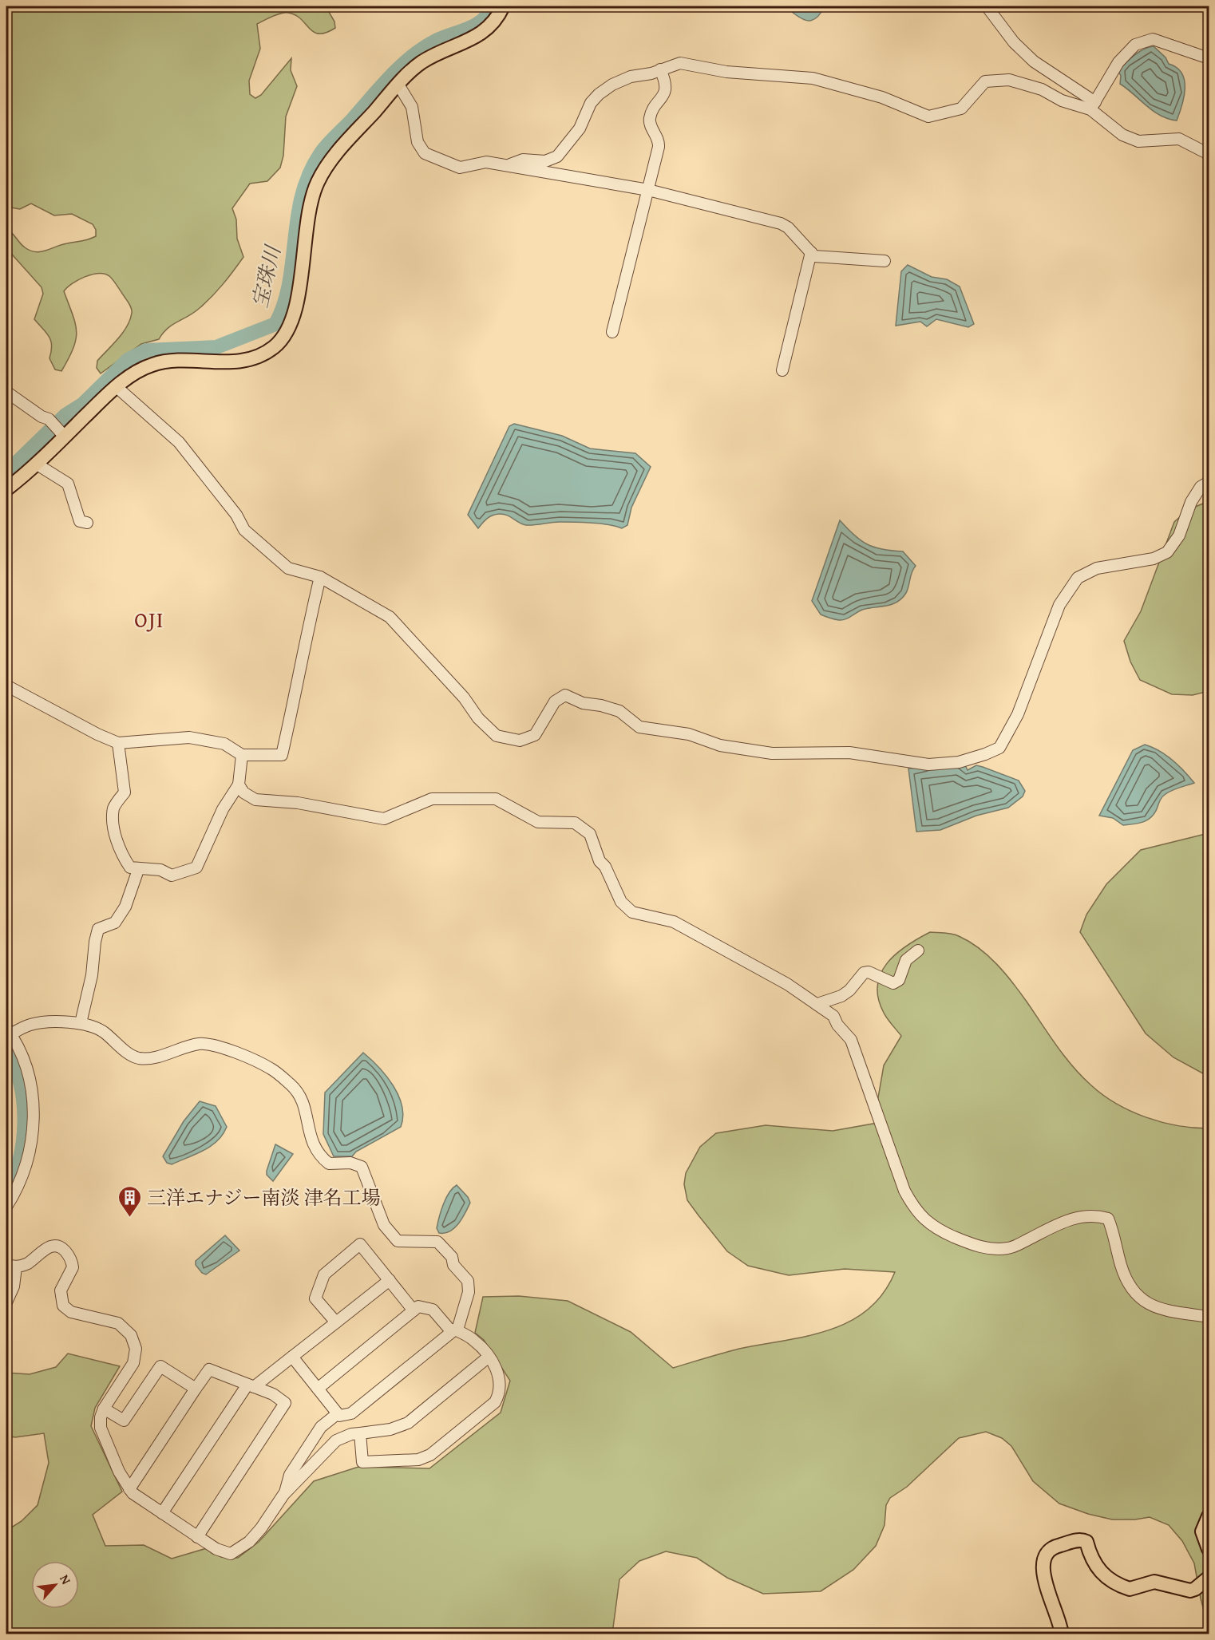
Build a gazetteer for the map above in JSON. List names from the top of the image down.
{
  "districts": ["OJI"],
  "water": ["宝珠川"],
  "places": {
    "building": ["三洋エナジー南淡 津名工場"]
  },
  "north": "top right"
}
